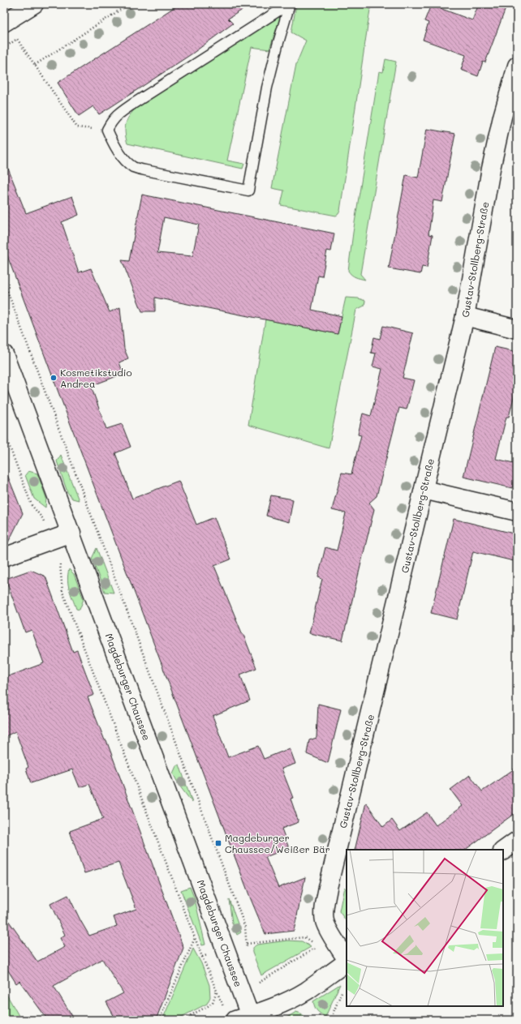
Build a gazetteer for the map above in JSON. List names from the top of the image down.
{
  "streets": {
    "street": ["Gustav-Stollberg-Straße", "Magdeburger Chaussee"]
  },
  "places": {
    "other": ["Kosmetikstudio Andrea"],
    "transit": ["Magdeburger Chaussee/Weißer Bär"]
  }
}
